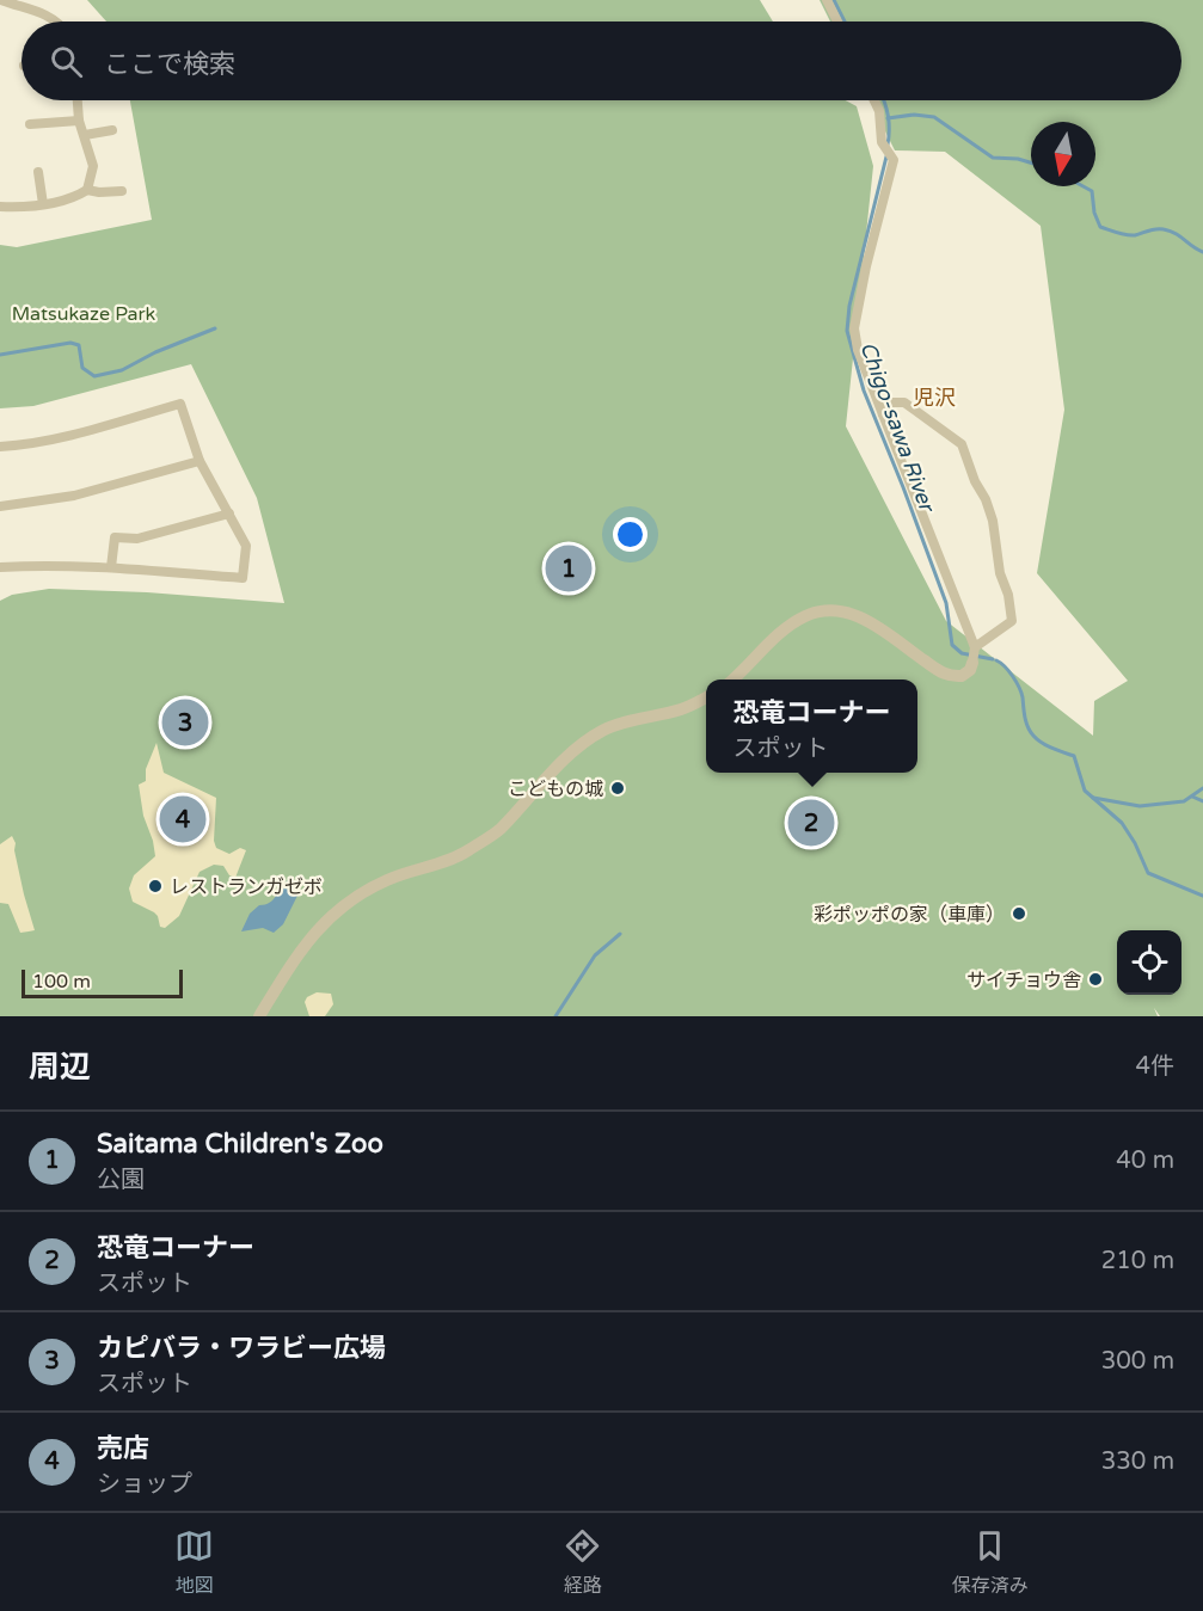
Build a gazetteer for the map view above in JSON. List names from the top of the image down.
{
  "districts": ["児沢"],
  "water": ["Chigo-sawa River"],
  "parks": ["Matsukaze Park"],
  "places": [
    "こどもの城",
    "レストランガゼボ",
    "彩ポッポの家（車庫）",
    "サイチョウ舎"
  ],
  "scale_bar": "100 m",
  "north": "bottom",
  "page": {
    "search": "ここで検索",
    "pins": [
      "1",
      "3",
      "4",
      "2"
    ],
    "popup": ["恐竜コーナー", "スポット"],
    "scale": "100 m",
    "heading": ["周辺", "4件"],
    "list": [
      {
        "mark": "1",
        "name": "Saitama Children's Zoo",
        "note": "公園",
        "value": "40 m"
      },
      {
        "mark": "2",
        "name": "恐竜コーナー",
        "note": "スポット",
        "value": "210 m"
      },
      {
        "mark": "3",
        "name": "カピバラ・ワラビー広場",
        "note": "スポット",
        "value": "300 m"
      },
      {
        "mark": "4",
        "name": "売店",
        "note": "ショップ",
        "value": "330 m"
      }
    ],
    "nav": ["地図", "経路", "保存済み"]
  }
}
